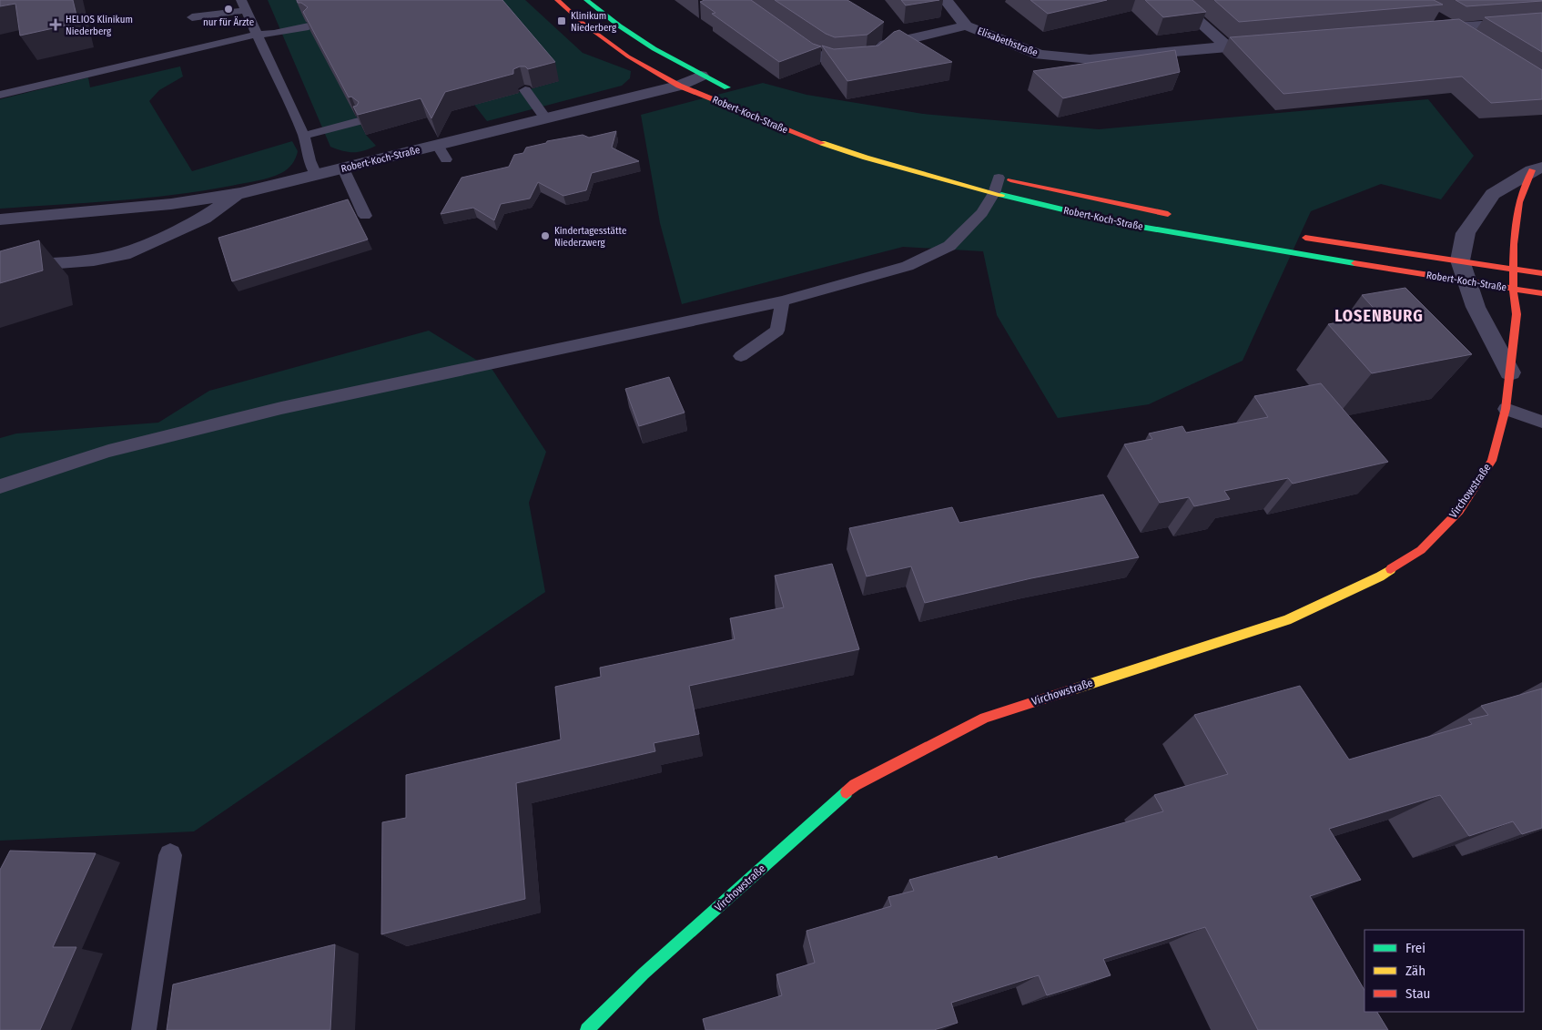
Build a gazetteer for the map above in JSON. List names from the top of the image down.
{
  "streets": {
    "street": ["Elisabethstraße", "Robert-Koch-Straße", "Virchowstraße"]
  },
  "crossings": [
    ["Robert-Koch-Straße", "Virchowstraße"]
  ],
  "districts": ["LOSENBURG"],
  "places": {
    "other": ["nur für Ärzte", "Kindertagesstätte Niederzwerg"],
    "transit": ["Klinikum Niederberg"],
    "health": ["HELIOS Klinikum Niederberg"]
  },
  "legend": ["Frei", "Zäh", "Stau"]
}
